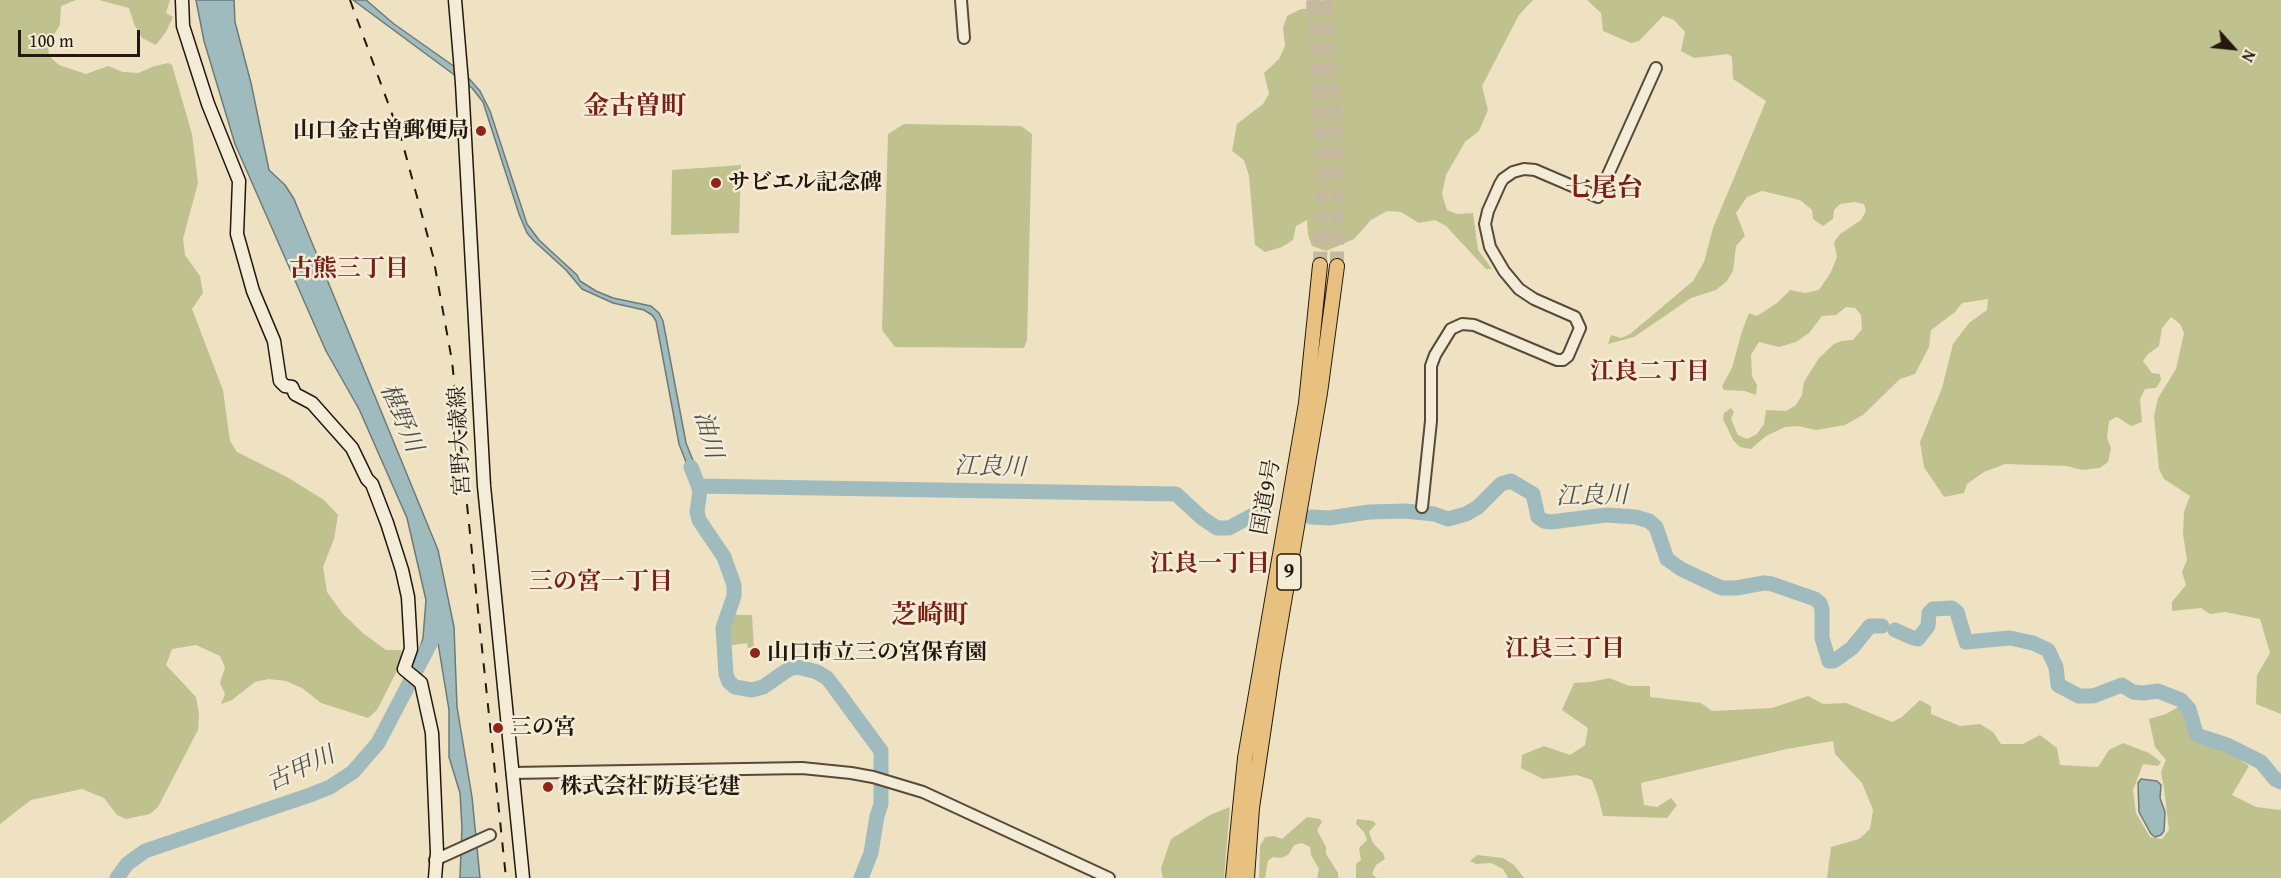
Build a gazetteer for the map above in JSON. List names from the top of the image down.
{
  "streets": {
    "highway": ["国道9号", "9"],
    "main road": ["宮野大歳線"]
  },
  "districts": [
    "金古曽町",
    "七尾台",
    "古熊三丁目",
    "江良二丁目",
    "江良一丁目",
    "三の宮一丁目",
    "芝崎町",
    "江良三丁目"
  ],
  "water": [
    "椹野川",
    "油川",
    "江良川",
    "古甲川"
  ],
  "places": [
    "山口金古曽郵便局",
    "サビエル記念碑",
    "山口市立三の宮保育園",
    "三の宮",
    "株式会社 防長宅建"
  ],
  "scale_bar": "100 m",
  "north": "bottom right"
}
